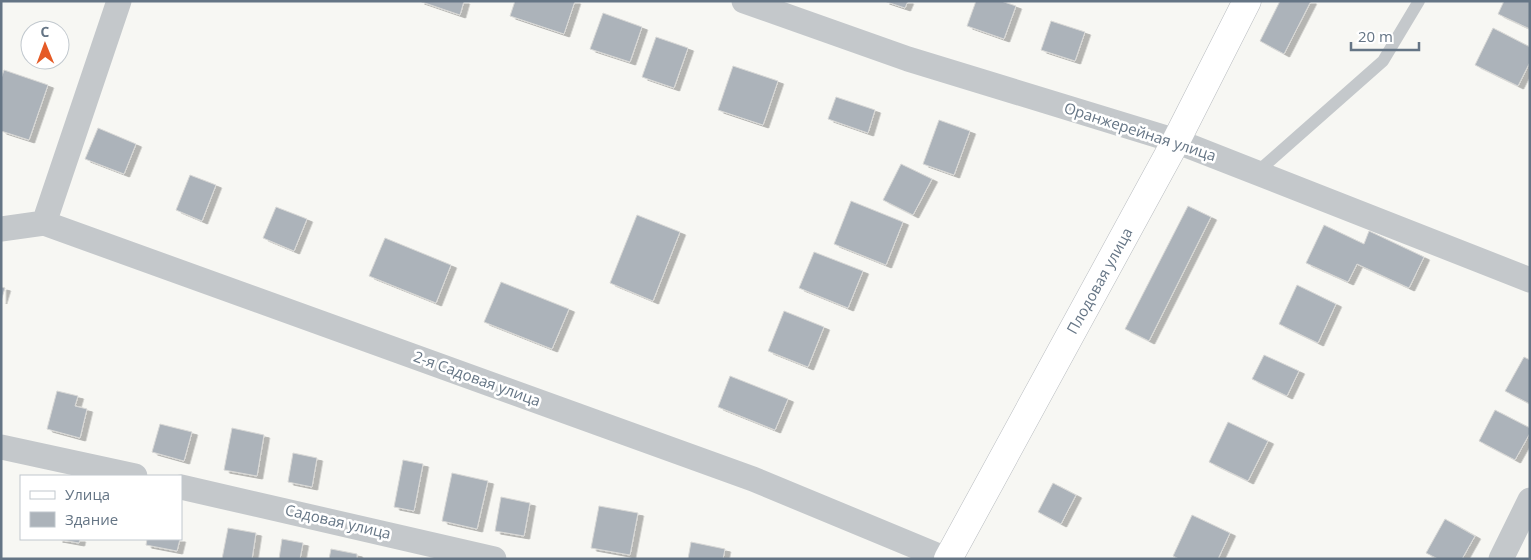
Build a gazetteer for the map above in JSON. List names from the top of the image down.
{
  "streets": {
    "main road": ["Плодовая улица"],
    "street": ["Оранжерейная улица", "2-я Садовая улица", "Садовая улица"]
  },
  "crossings": [
    ["Оранжерейная улица", "Плодовая улица"],
    ["Плодовая улица", "2-я Садовая улица"]
  ],
  "legend": ["Улица", "Здание"],
  "scale_bar": "20 m",
  "north": "top"
}
